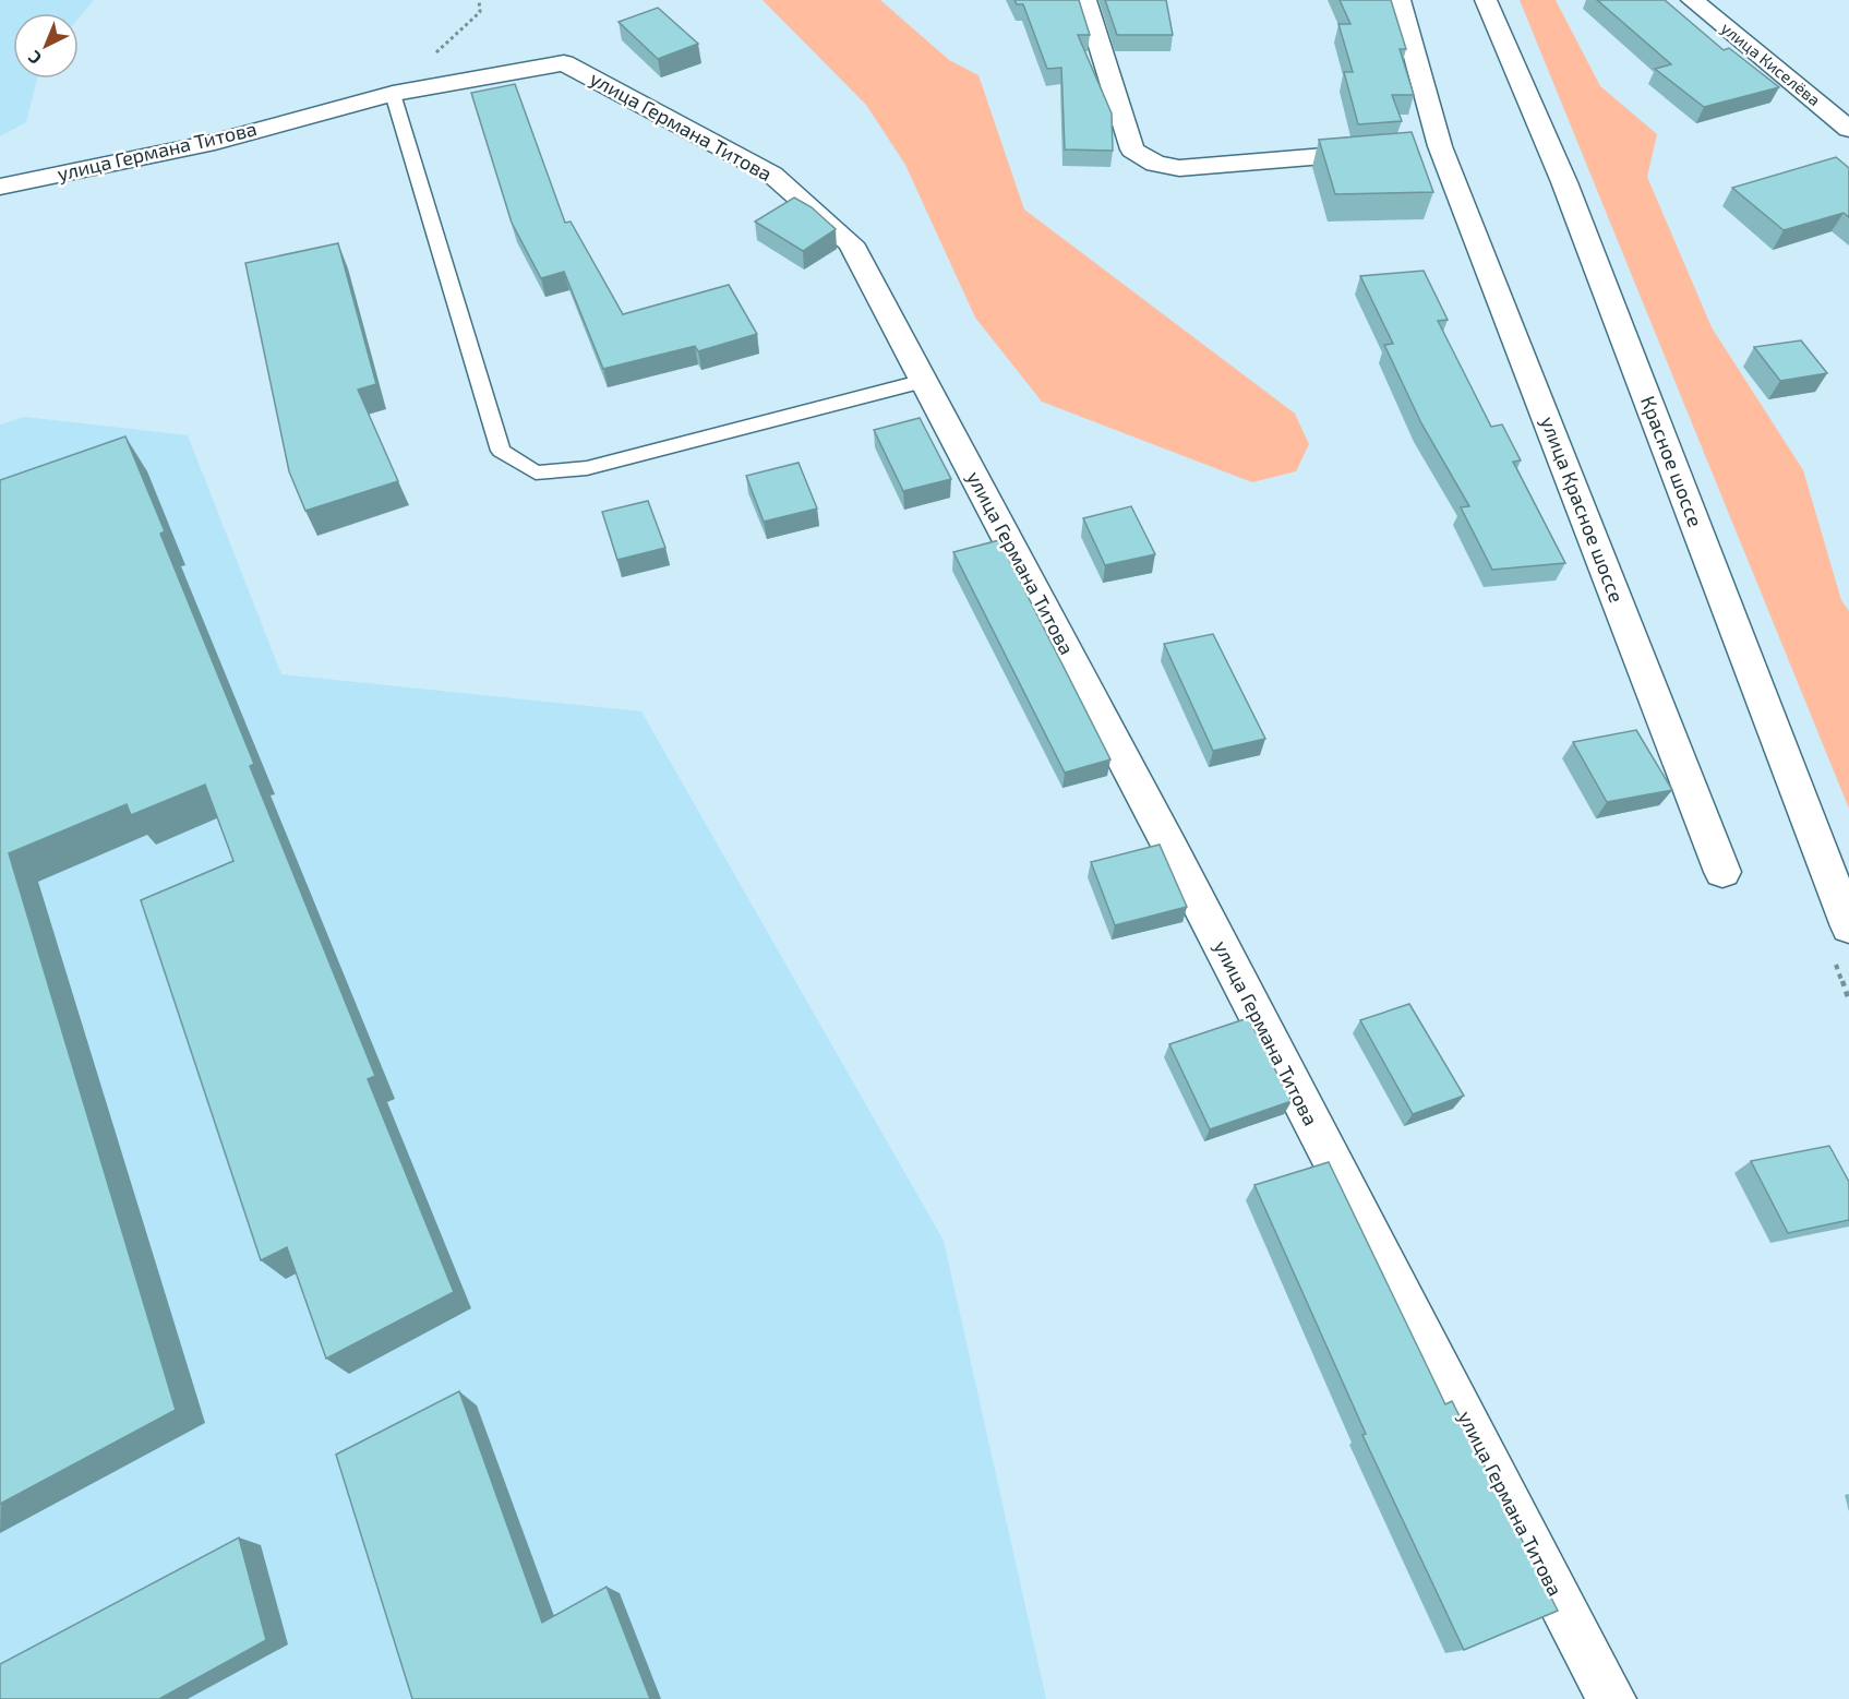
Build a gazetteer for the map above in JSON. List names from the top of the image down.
{
  "streets": {
    "street": [
      "улица Киселёва",
      "улица Германа Титова",
      "Красное шоссе",
      "улица Красное шоссе"
    ]
  },
  "north": "bottom left"
}
